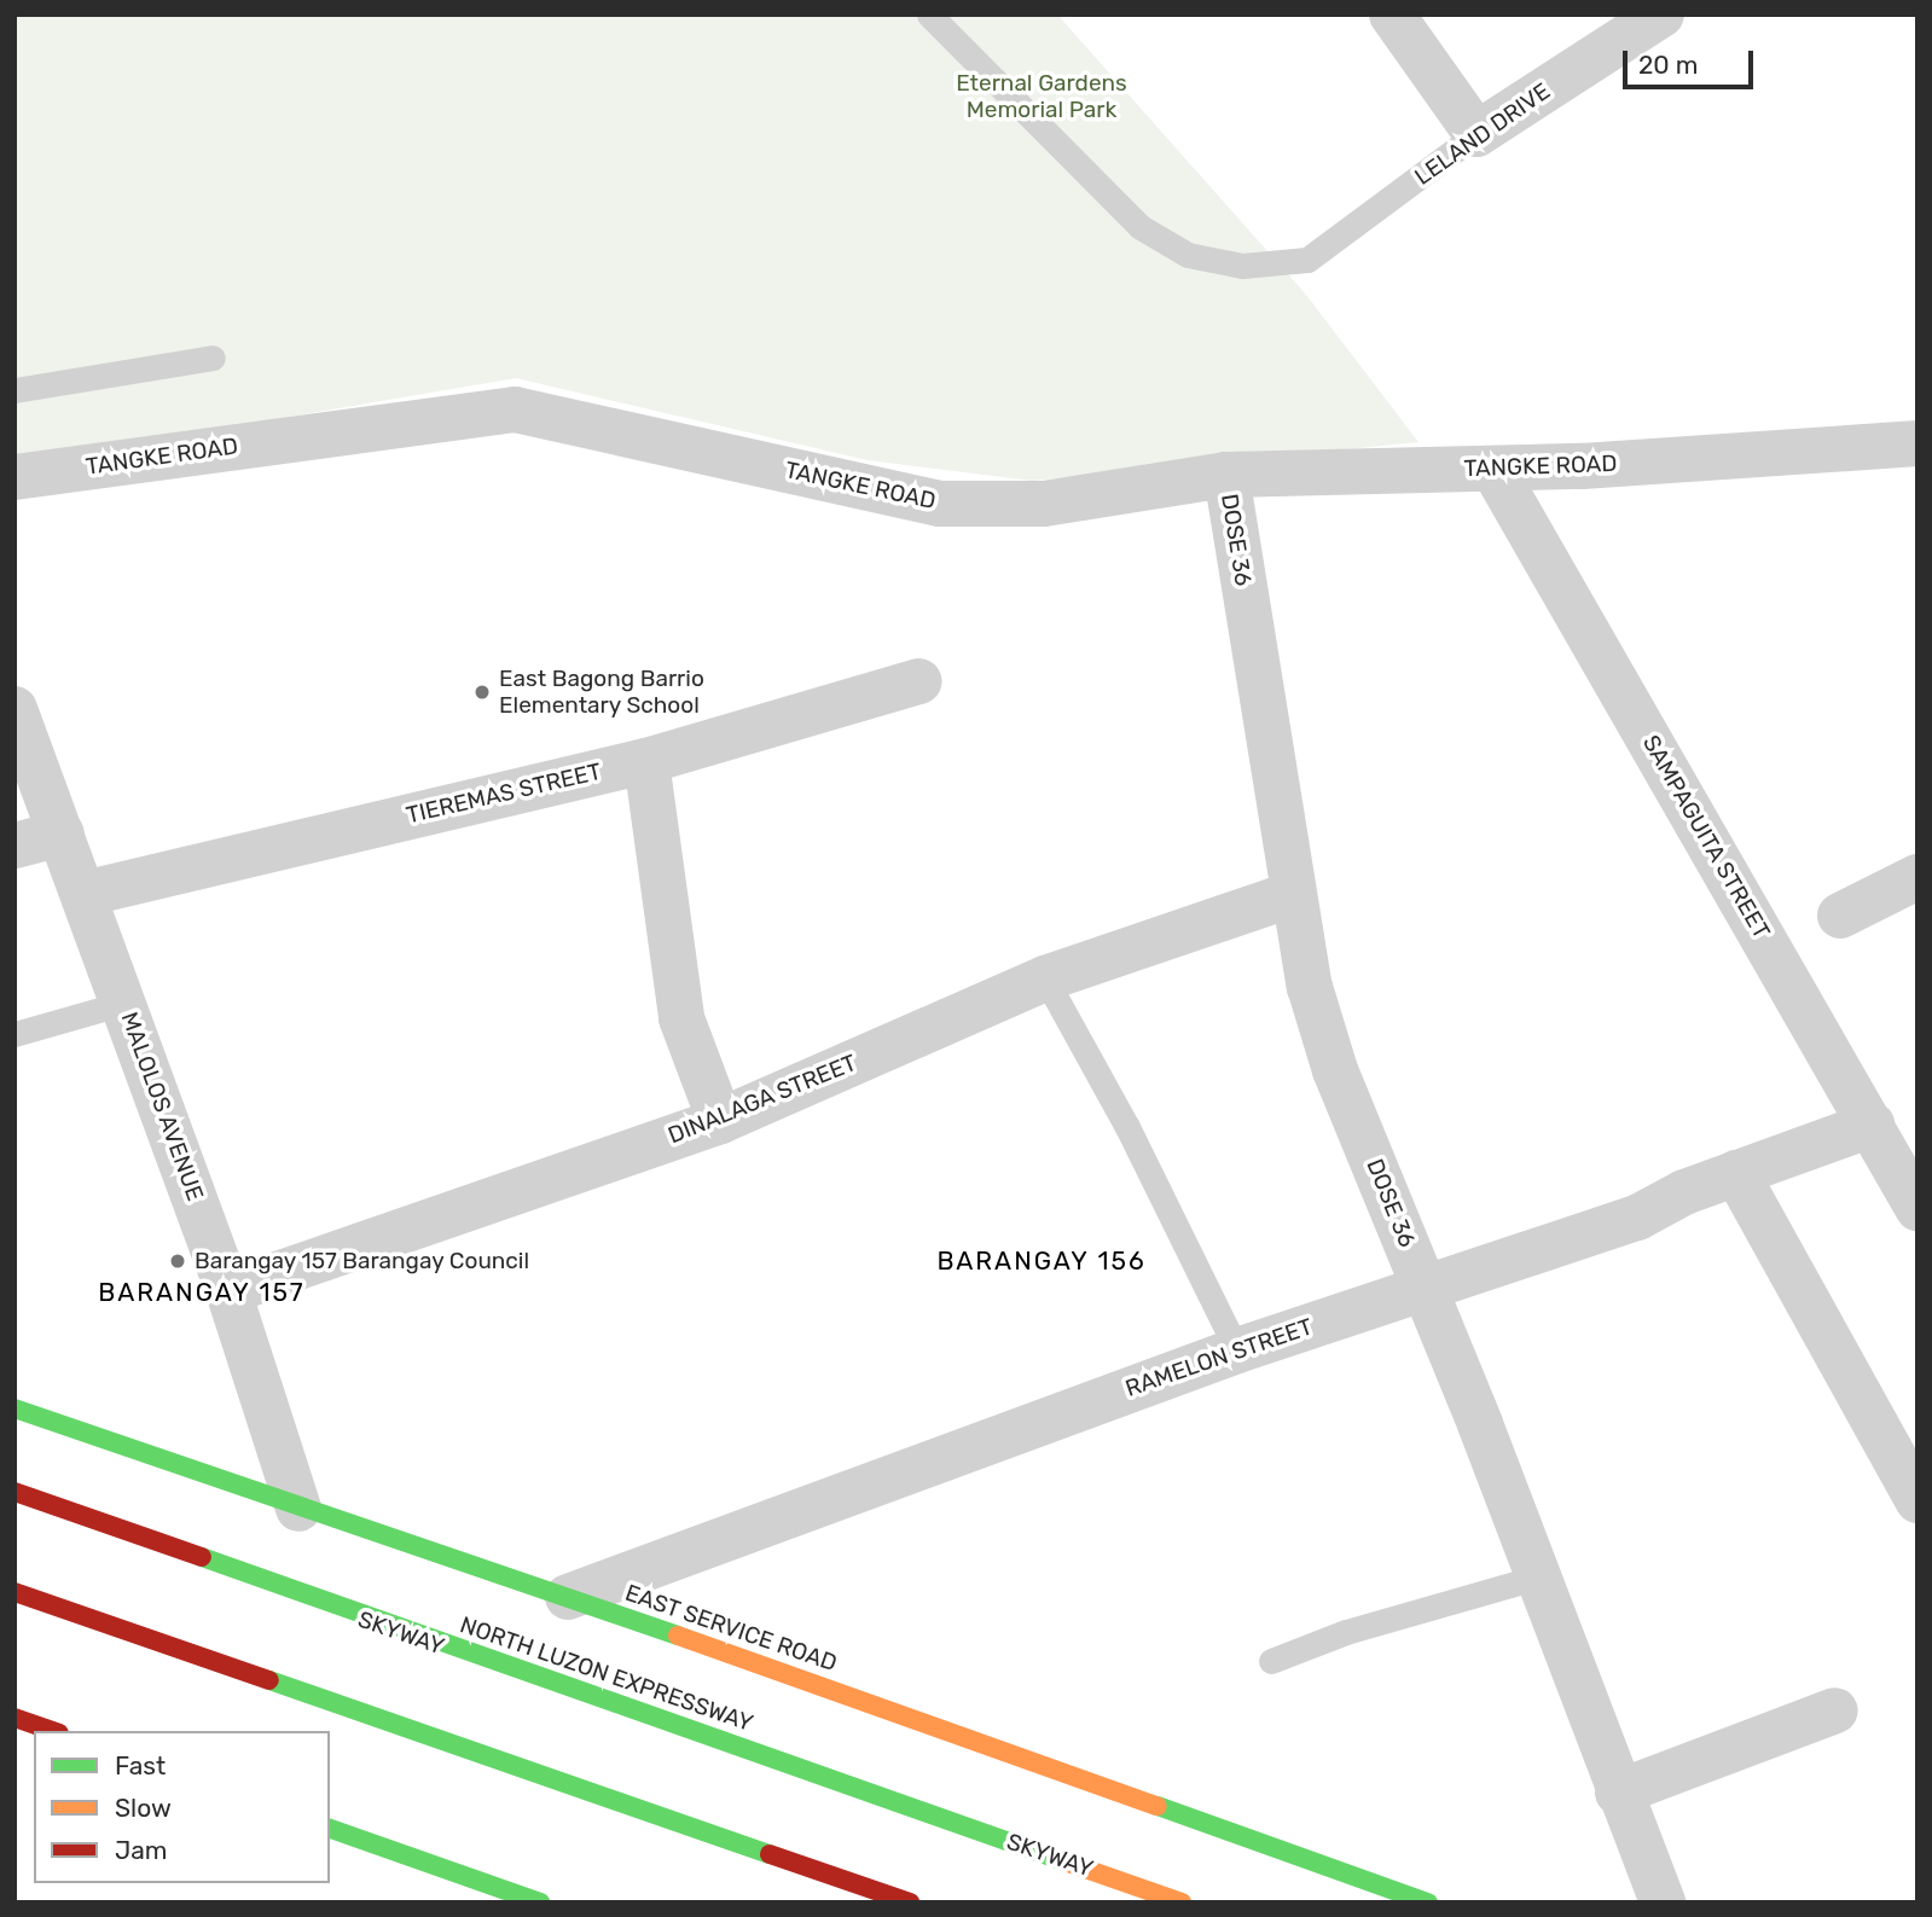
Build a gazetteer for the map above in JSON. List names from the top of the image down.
{
  "streets": {
    "main road": ["EAST SERVICE ROAD", "NORTH LUZON EXPRESSWAY"],
    "street": [
      "LELAND DRIVE",
      "TANGKE ROAD",
      "DOSE 36",
      "TIEREMAS STREET",
      "SAMPAGUITA STREET",
      "DINALAGA STREET",
      "MALOLOS AVENUE",
      "RAMELON STREET"
    ]
  },
  "crossings": [
    ["TANGKE ROAD", "DOSE 36"],
    ["TANGKE ROAD", "SAMPAGUITA STREET"],
    ["DOSE 36", "DINALAGA STREET"],
    ["DOSE 36", "RAMELON STREET"],
    ["TIEREMAS STREET", "MALOLOS AVENUE"],
    ["SAMPAGUITA STREET", "RAMELON STREET"],
    ["DINALAGA STREET", "MALOLOS AVENUE"],
    ["MALOLOS AVENUE", "EAST SERVICE ROAD"],
    ["RAMELON STREET", "EAST SERVICE ROAD"]
  ],
  "districts": ["BARANGAY 156", "BARANGAY 157"],
  "parks": ["Eternal Gardens Memorial Park"],
  "places": ["East Bagong Barrio Elementary School", "Barangay 157 Barangay Council"],
  "legend": ["Fast", "Slow", "Jam"],
  "scale_bar": "20 m"
}
